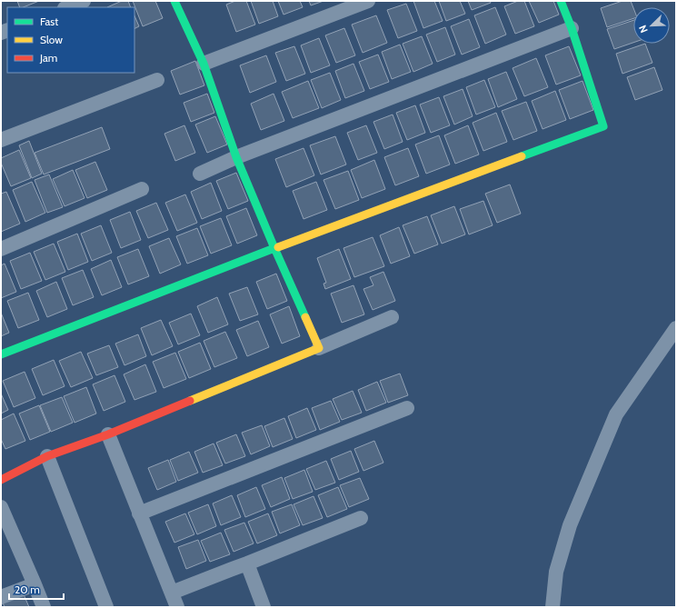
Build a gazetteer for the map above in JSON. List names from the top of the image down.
{
  "legend": ["Fast", "Slow", "Jam"],
  "scale_bar": "20 m",
  "north": "bottom left"
}
